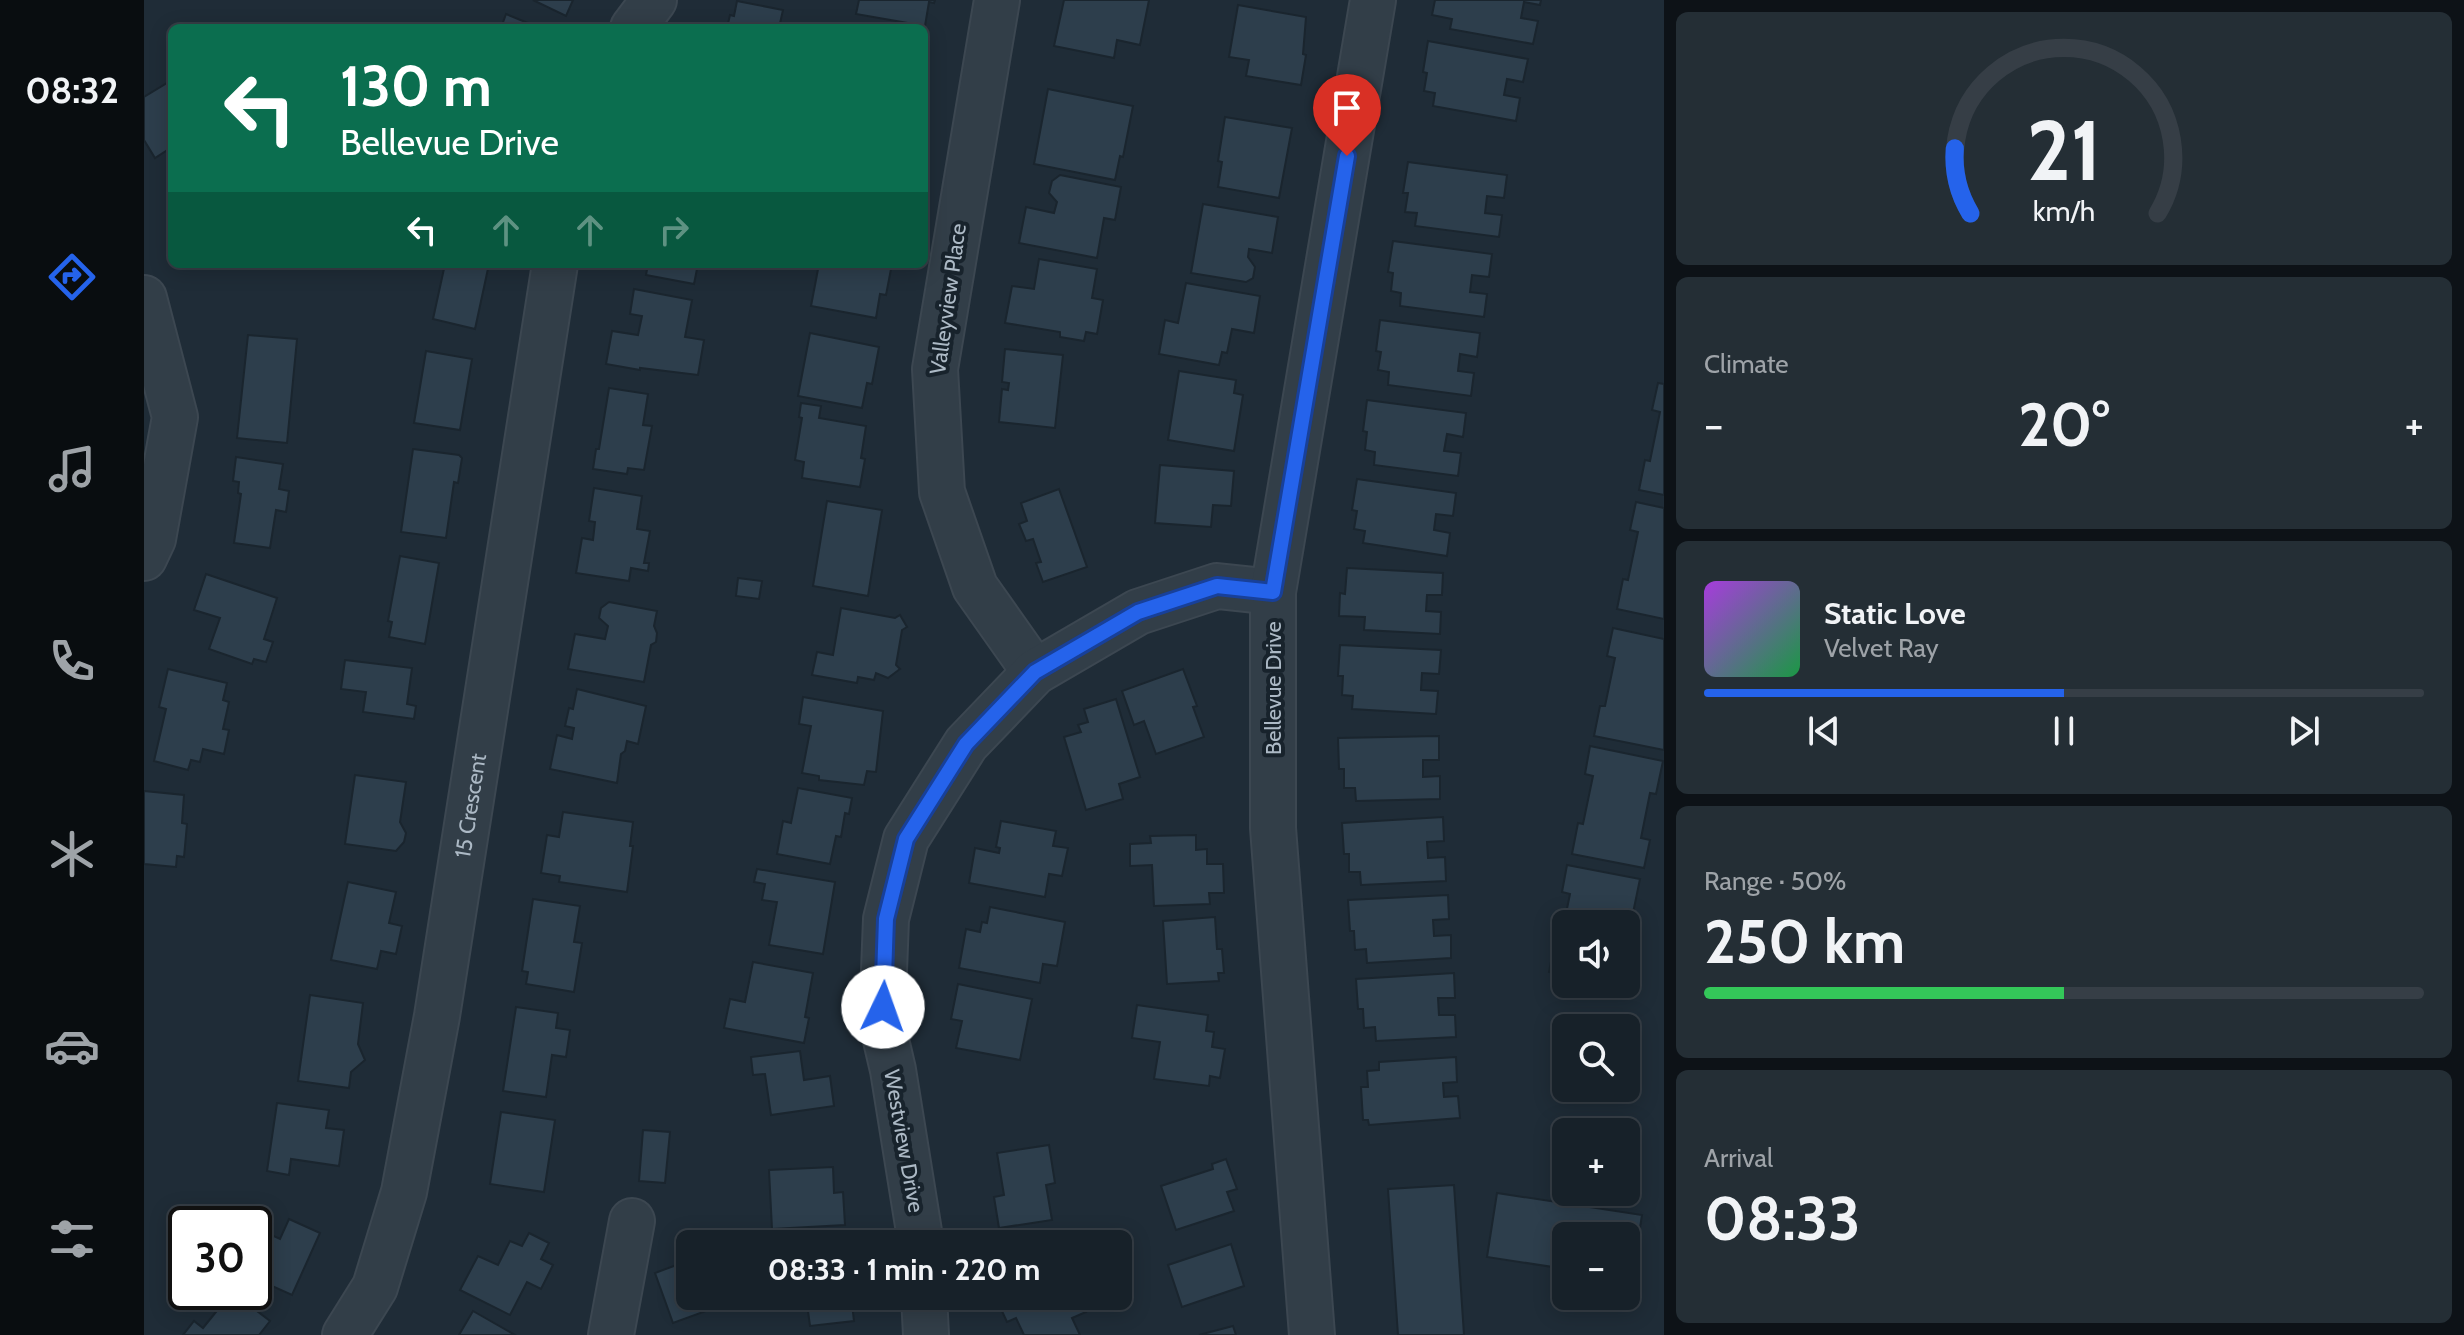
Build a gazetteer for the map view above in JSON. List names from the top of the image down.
{
  "streets": {
    "street": [
      "Valleyview Place",
      "Bellevue Drive",
      "15 Crescent",
      "Westview Drive"
    ]
  },
  "crossings": [
    ["Valleyview Place", "Westview Drive"],
    ["Bellevue Drive", "Westview Drive"]
  ],
  "page": {
    "tabs": "08:32",
    "turn": ["130 m", "Bellevue Drive"],
    "tile": [
      "Climate",
      ["Range · 50%", "250 km"],
      ["Arrival", "08:33"]
    ],
    "heat": ["−", "20°", "+"],
    "song": ["Static Love", "Velvet Ray"],
    "map_buttons": ["+", "−"],
    "limit": "30",
    "trip": "08:33 · 1 min · 220 m",
    "gauge": ["21", "km/h"]
  }
}
